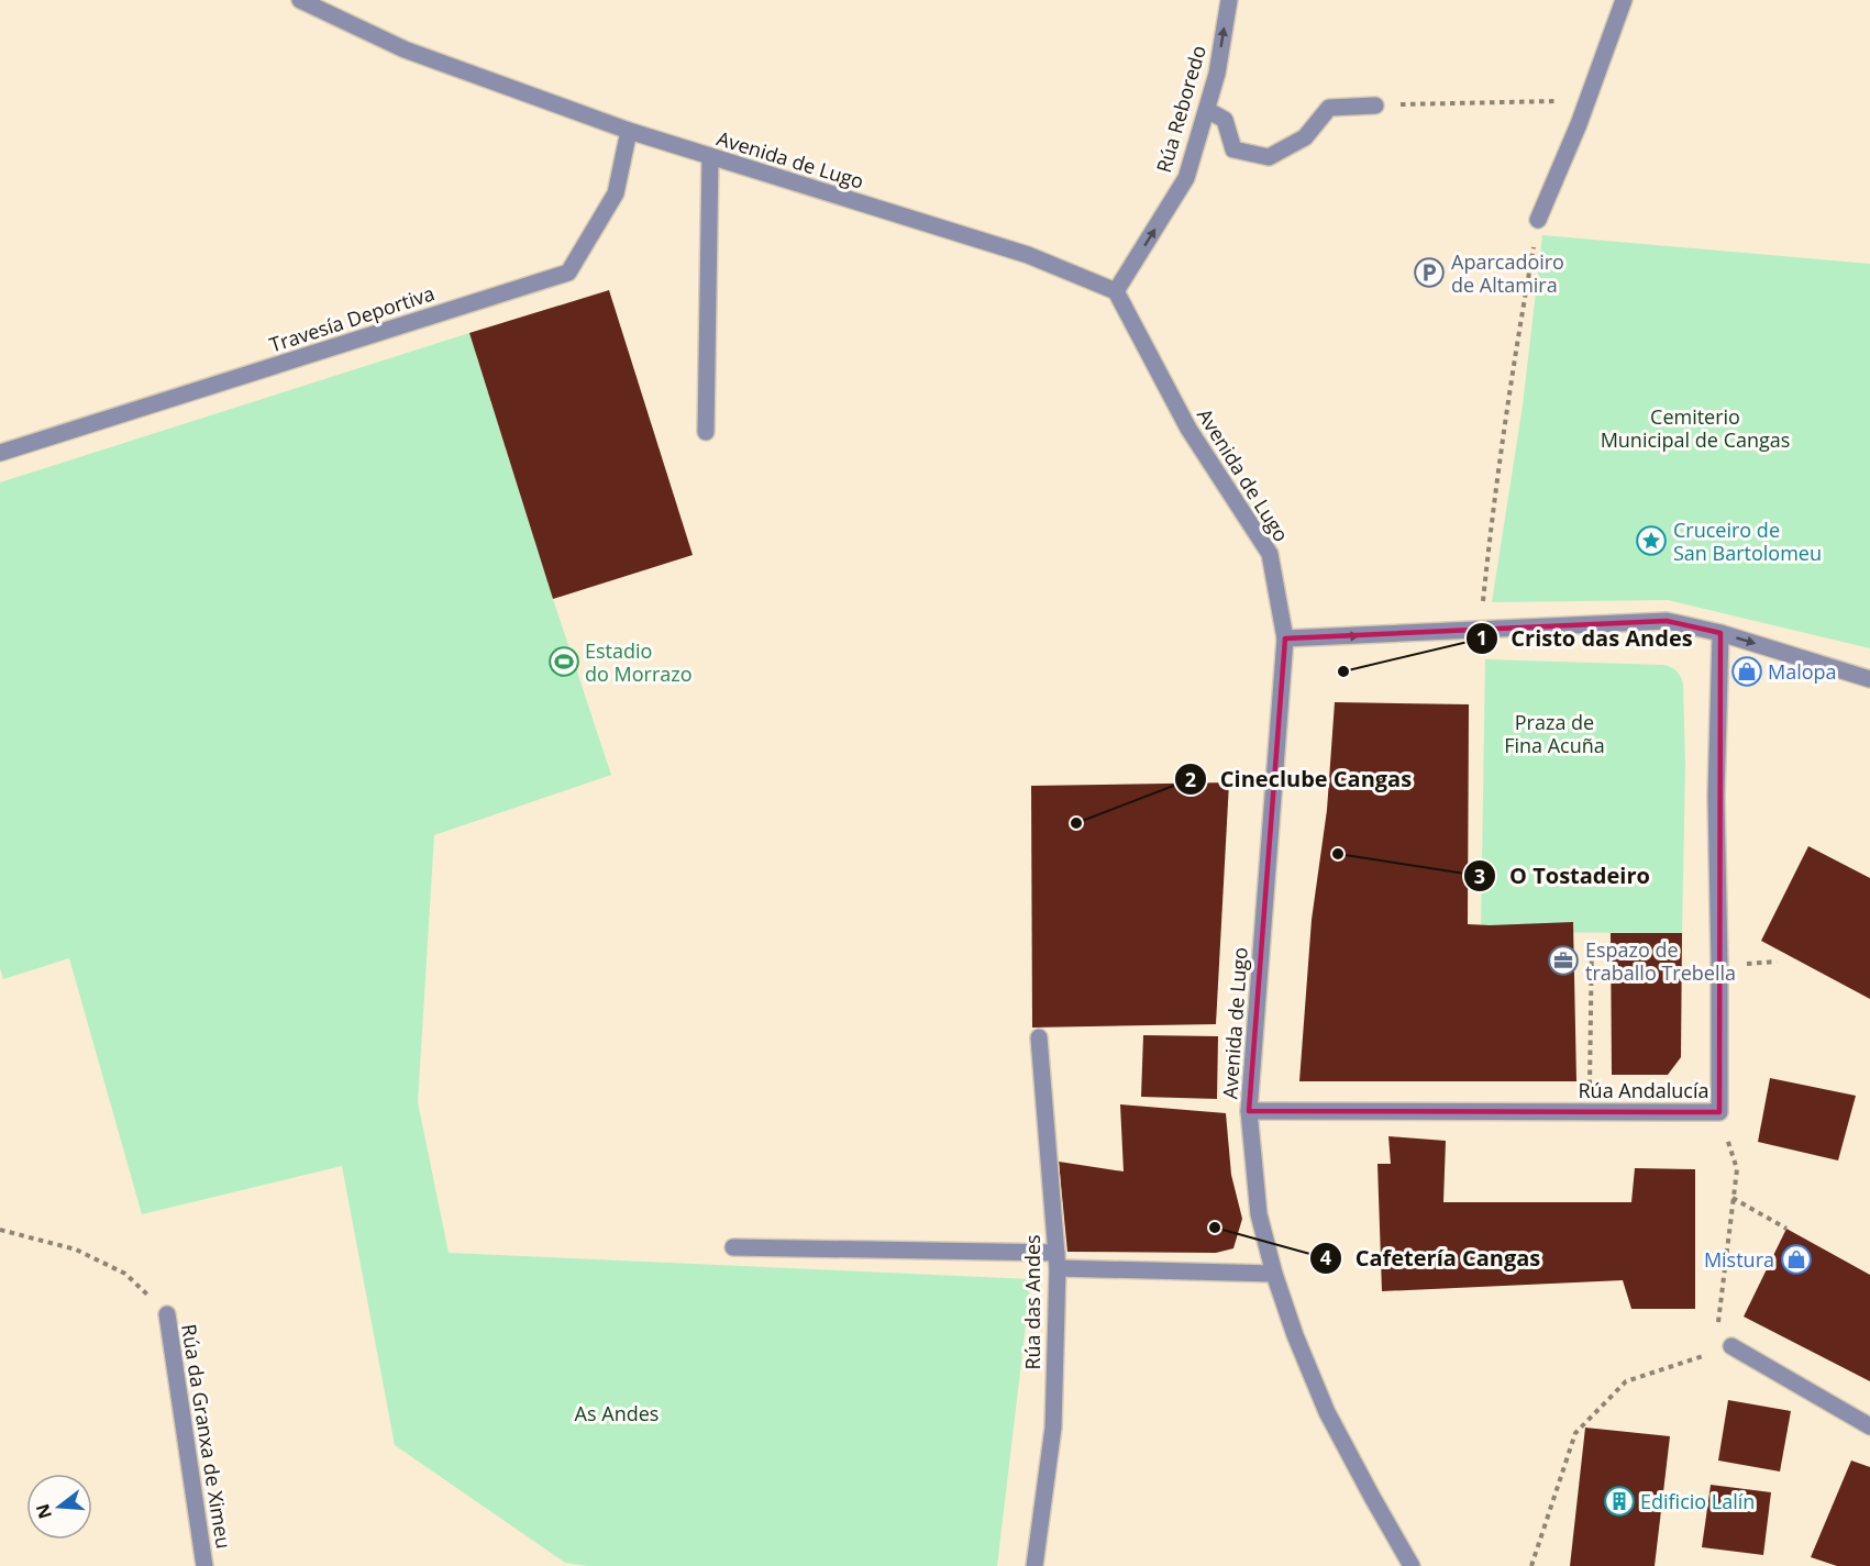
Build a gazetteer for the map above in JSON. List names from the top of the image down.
{
  "streets": {
    "street": [
      "Rúa Reboredo",
      "Avenida de Lugo",
      "Travesía Deportiva",
      "Rúa Andalucía",
      "Rúa das Andes",
      "Rúa da Granxa de Ximeu"
    ]
  },
  "crossings": [
    ["Rúa Reboredo", "Avenida de Lugo"],
    ["Avenida de Lugo", "Travesía Deportiva"],
    ["Avenida de Lugo", "Rúa Andalucía"]
  ],
  "one_way": ["Rúa Reboredo"],
  "parks": ["Cemiterio Municipal de Cangas", "Praza de Fina Acuña", "As Andes"],
  "places": {
    "parking": ["Aparcadoiro de Altamira"],
    "place": ["Cruceiro de San Bartolomeu"],
    "sports": ["Estadio do Morrazo"],
    "other": [
      "Cristo das Andes",
      "Cineclube Cangas",
      "O Tostadeiro",
      "Cafetería Cangas"
    ],
    "shop": ["Malopa", "Mistura"],
    "office": ["Espazo de traballo Trebella"],
    "building": ["Edificio Lalín"]
  },
  "north": "left"
}
